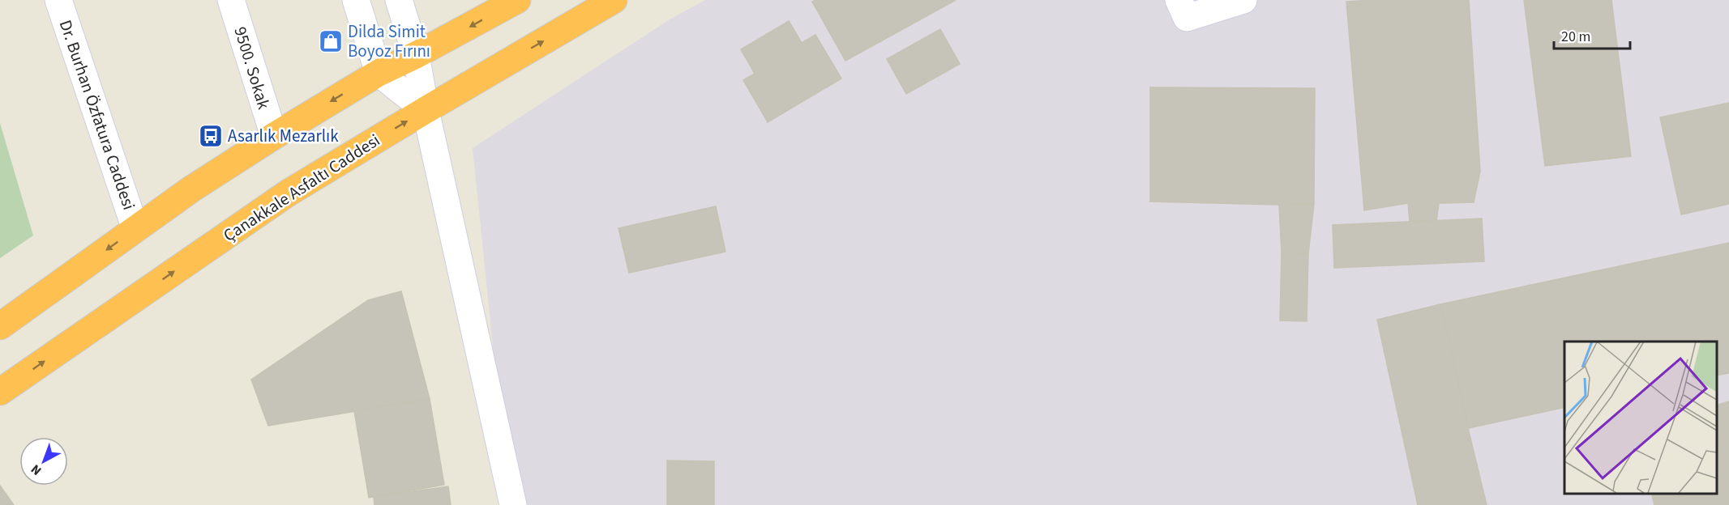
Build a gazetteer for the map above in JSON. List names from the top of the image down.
{
  "streets": {
    "highway": ["Çanakkale Asfaltı Caddesi"],
    "street": ["9500. Sokak", "Dr. Burhan Özfatura Caddesi"]
  },
  "places": {
    "shop": ["Dilda Simit Boyoz Fırını"],
    "bus stop": ["Asarlık Mezarlık"]
  },
  "scale_bar": "20 m",
  "north": "bottom left"
}
